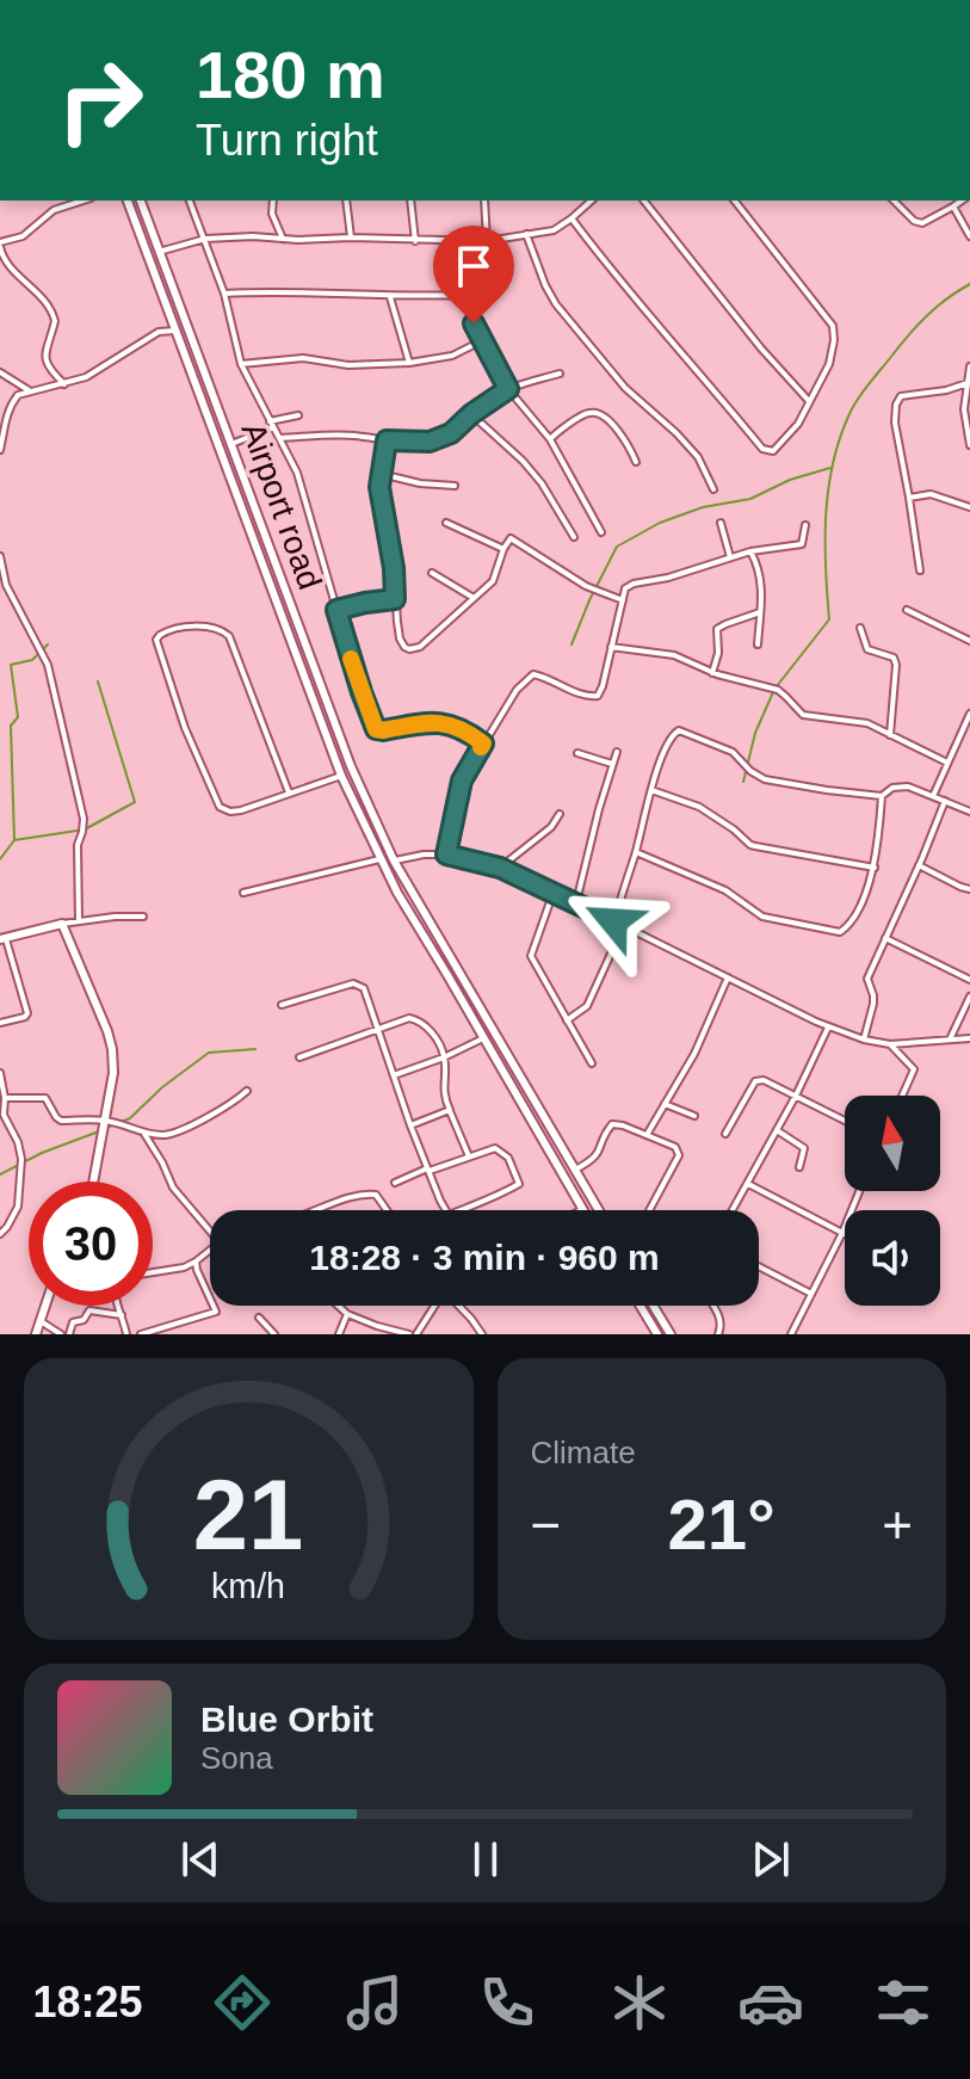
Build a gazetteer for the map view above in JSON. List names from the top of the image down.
{
  "streets": {
    "main road": ["Airport road"]
  },
  "north": "top",
  "page": {
    "turn": ["180 m", "Turn right"],
    "limit": "30",
    "trip": "18:28 · 3 min · 960 m",
    "tile": "Climate",
    "heat": ["−", "21°", "+"],
    "song": ["Blue Orbit", "Sona"],
    "tabs": "18:25",
    "gauge": ["21", "km/h"]
  }
}
